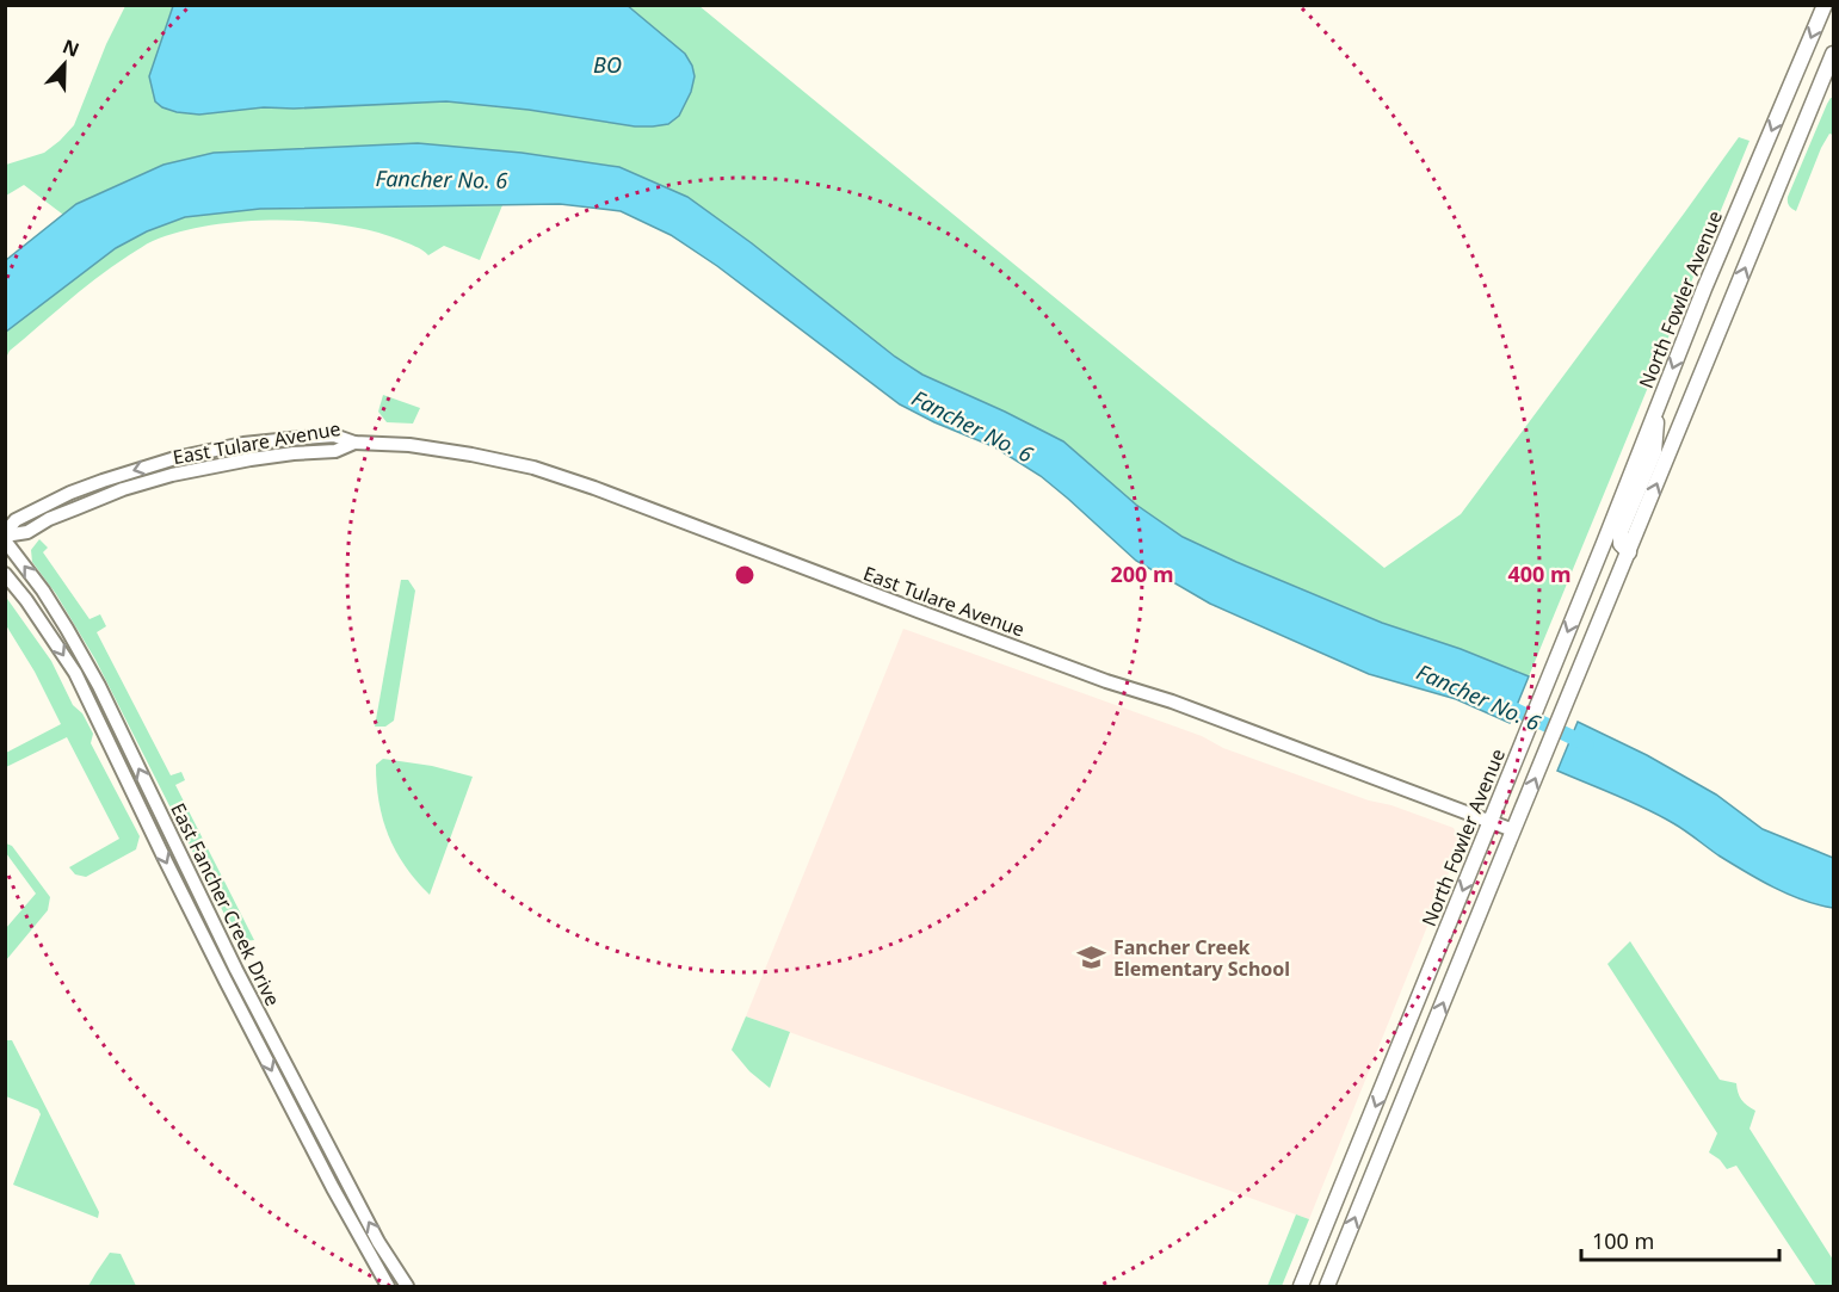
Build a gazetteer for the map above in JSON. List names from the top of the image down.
{
  "streets": {
    "main road": ["North Fowler Avenue"],
    "street": ["East Tulare Avenue", "East Fancher Creek Drive"]
  },
  "crossings": [
    ["North Fowler Avenue", "East Tulare Avenue"],
    ["East Tulare Avenue", "East Fancher Creek Drive"]
  ],
  "water": ["BO", "Fancher No. 6"],
  "places": {
    "school or university": ["Fancher Creek Elementary School"]
  },
  "scale_bar": "100 m",
  "north": "top",
  "rings": ["200 m", "400 m"]
}
